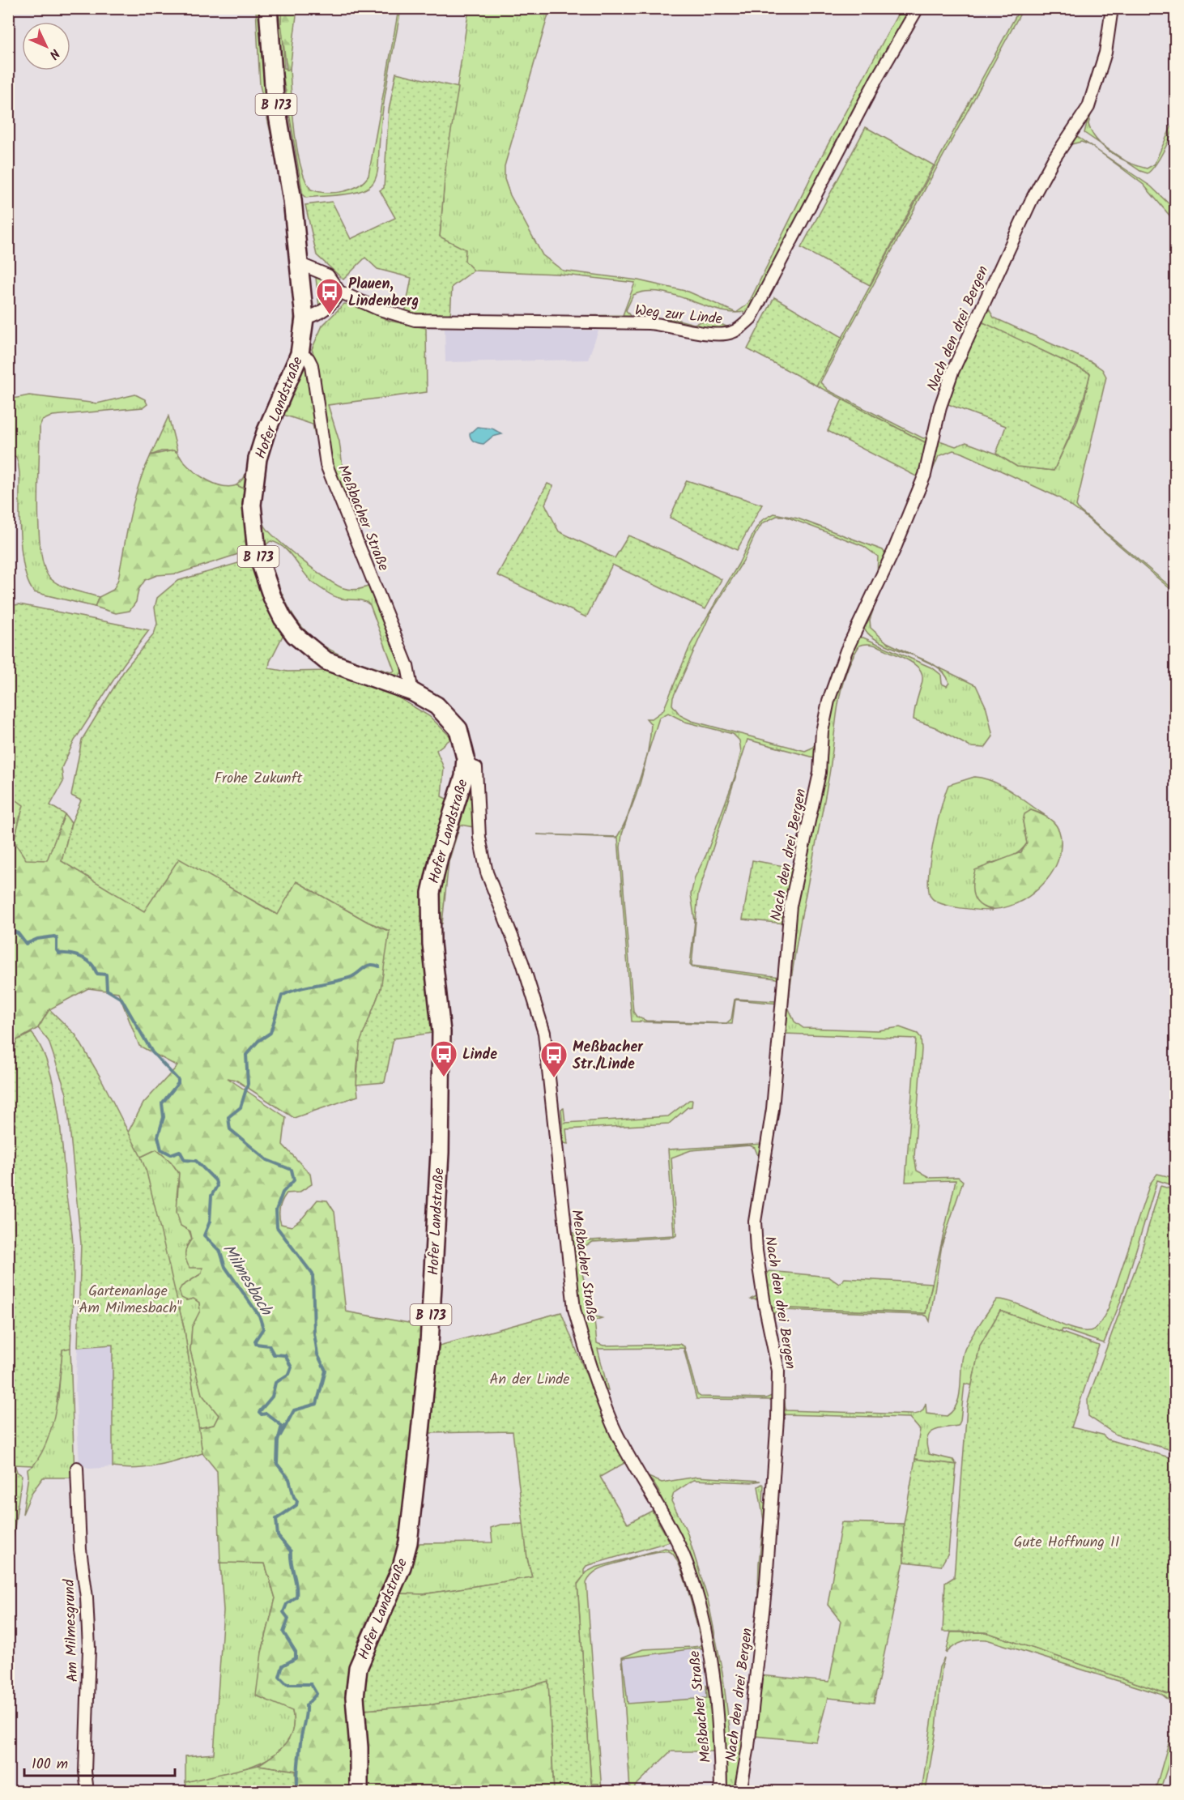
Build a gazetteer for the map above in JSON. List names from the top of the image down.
{
  "streets": {
    "main road": ["B 173", "Hofer Landstraße"],
    "street": [
      "Weg zur Linde",
      "Nach den drei Bergen",
      "Meßbacher Straße",
      "Am Milmesgrund"
    ]
  },
  "crossings": [
    ["Weg zur Linde", "Hofer Landstraße"],
    ["Hofer Landstraße", "Meßbacher Straße"]
  ],
  "water": ["Milmesbach"],
  "parks": [
    "Frohe Zukunft",
    "Gartenanlage \"Am Milmesbach\"",
    "An der Linde",
    "Gute Hoffnung II"
  ],
  "places": {
    "bus stop": ["Plauen, Lindenberg", "Linde", "Meßbacher Str./Linde"]
  },
  "scale_bar": "100 m",
  "north": "bottom right"
}
